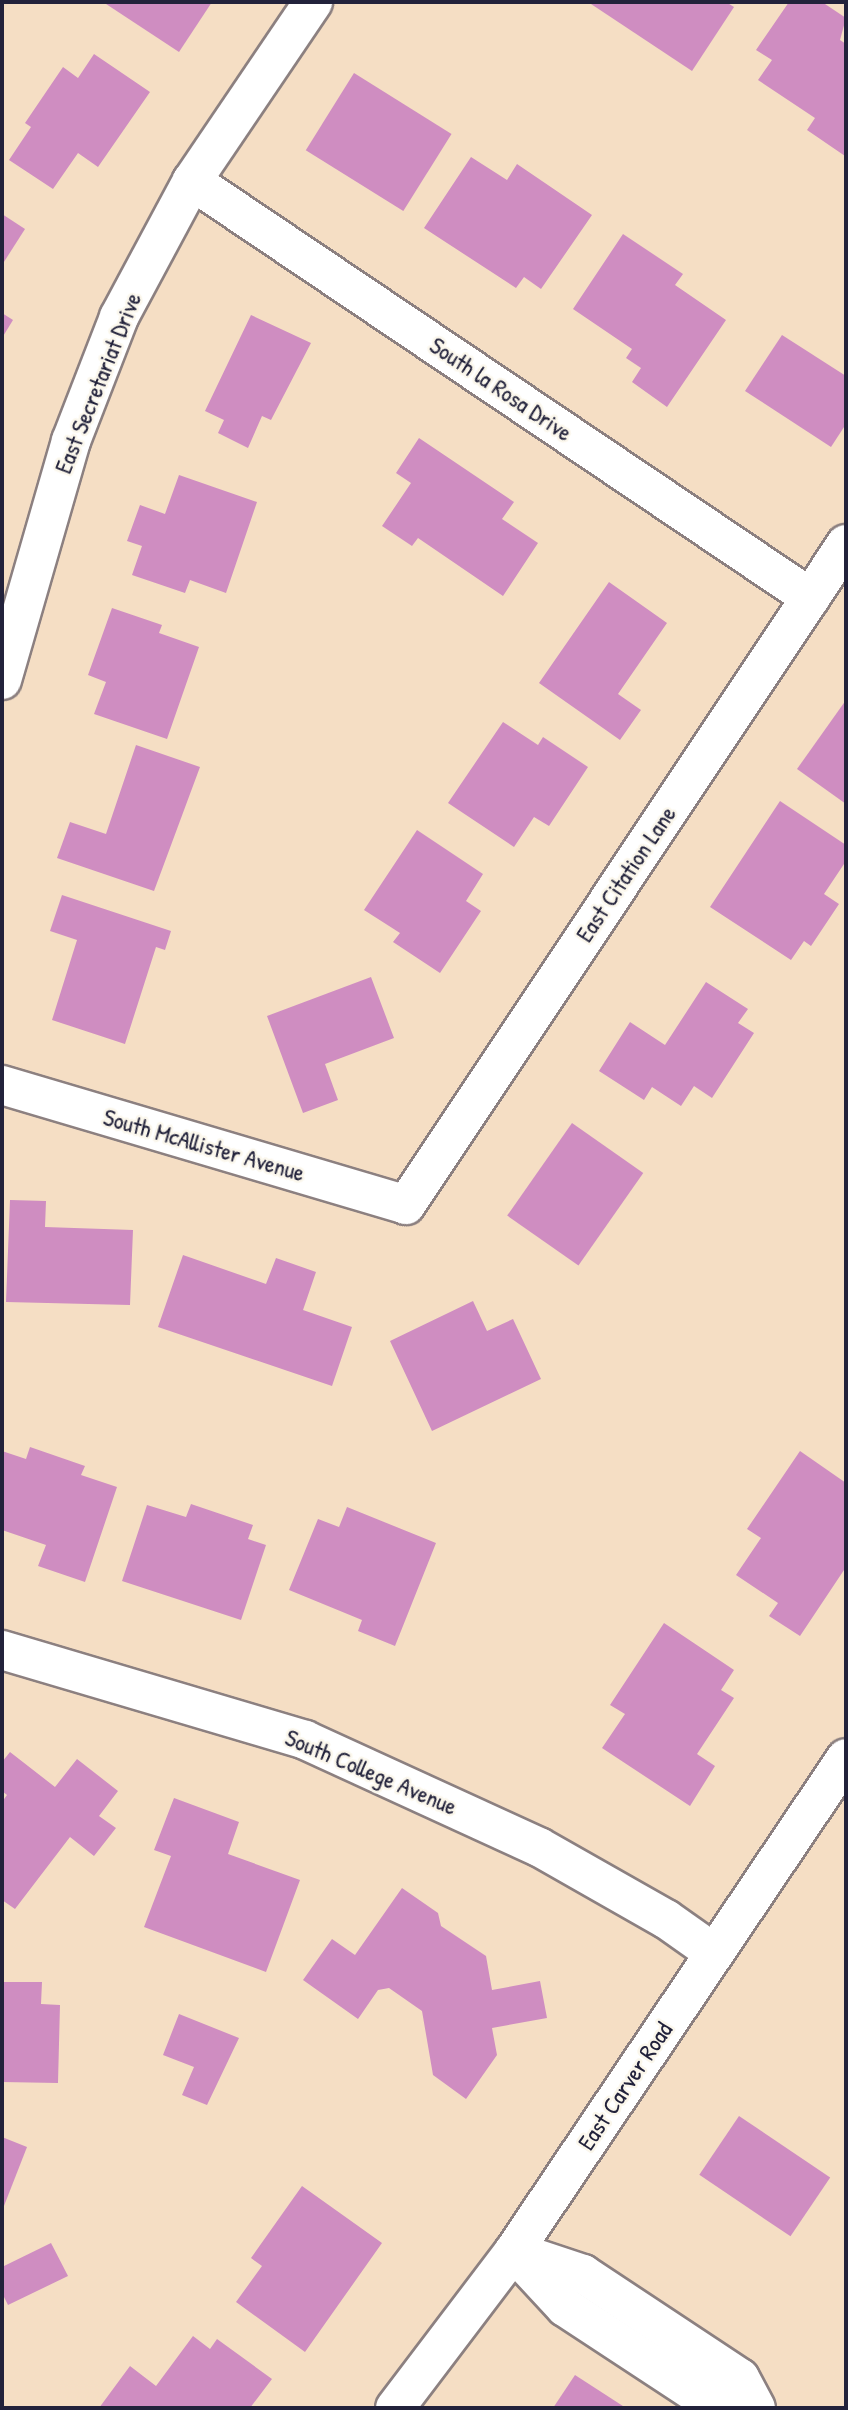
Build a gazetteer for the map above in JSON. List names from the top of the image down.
{
  "streets": {
    "street": [
      "East Secretariat Drive",
      "South la Rosa Drive",
      "East Citation Lane",
      "South McAllister Avenue",
      "South College Avenue",
      "East Carver Road"
    ]
  },
  "crossings": [
    ["East Secretariat Drive", "South la Rosa Drive"],
    ["South la Rosa Drive", "East Citation Lane"],
    ["East Citation Lane", "South McAllister Avenue"],
    ["South College Avenue", "East Carver Road"]
  ]
}
